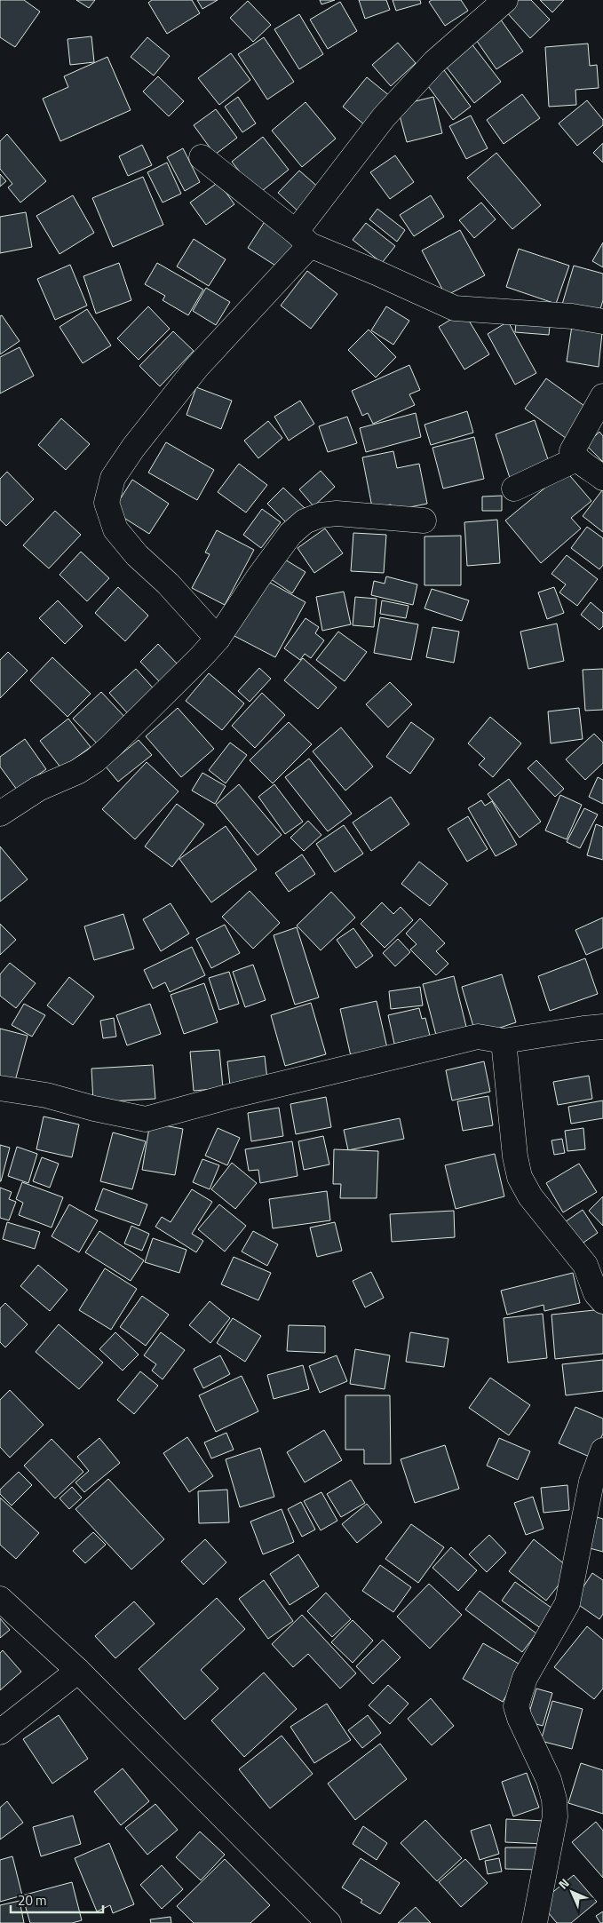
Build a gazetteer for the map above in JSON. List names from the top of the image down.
{
  "scale_bar": "20 m",
  "north": "top left"
}
